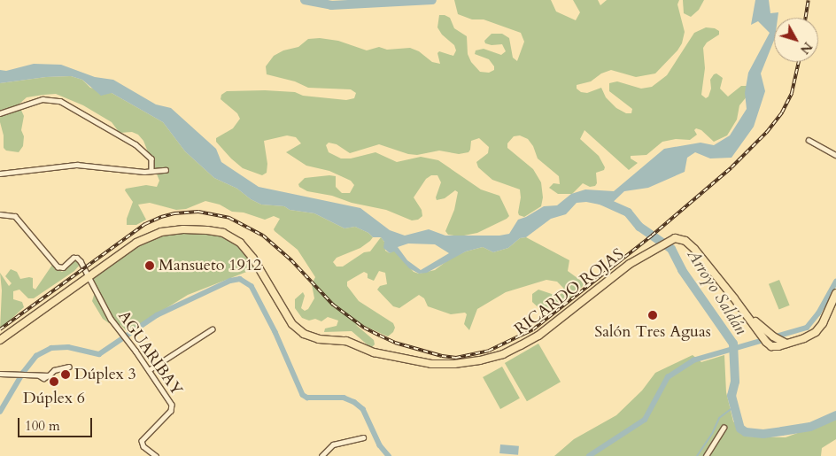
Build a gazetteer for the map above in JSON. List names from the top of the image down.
{
  "streets": {
    "main road": ["RICARDO ROJAS"],
    "street": ["AGUARIBAY"]
  },
  "crossings": [
    ["RICARDO ROJAS", "AGUARIBAY"]
  ],
  "water": ["Arroyo Saldán"],
  "places": [
    "Mansueto 1912",
    "Salón Tres Aguas",
    "Dúplex 3",
    "Dúplex 6"
  ],
  "scale_bar": "100 m",
  "north": "bottom right"
}
